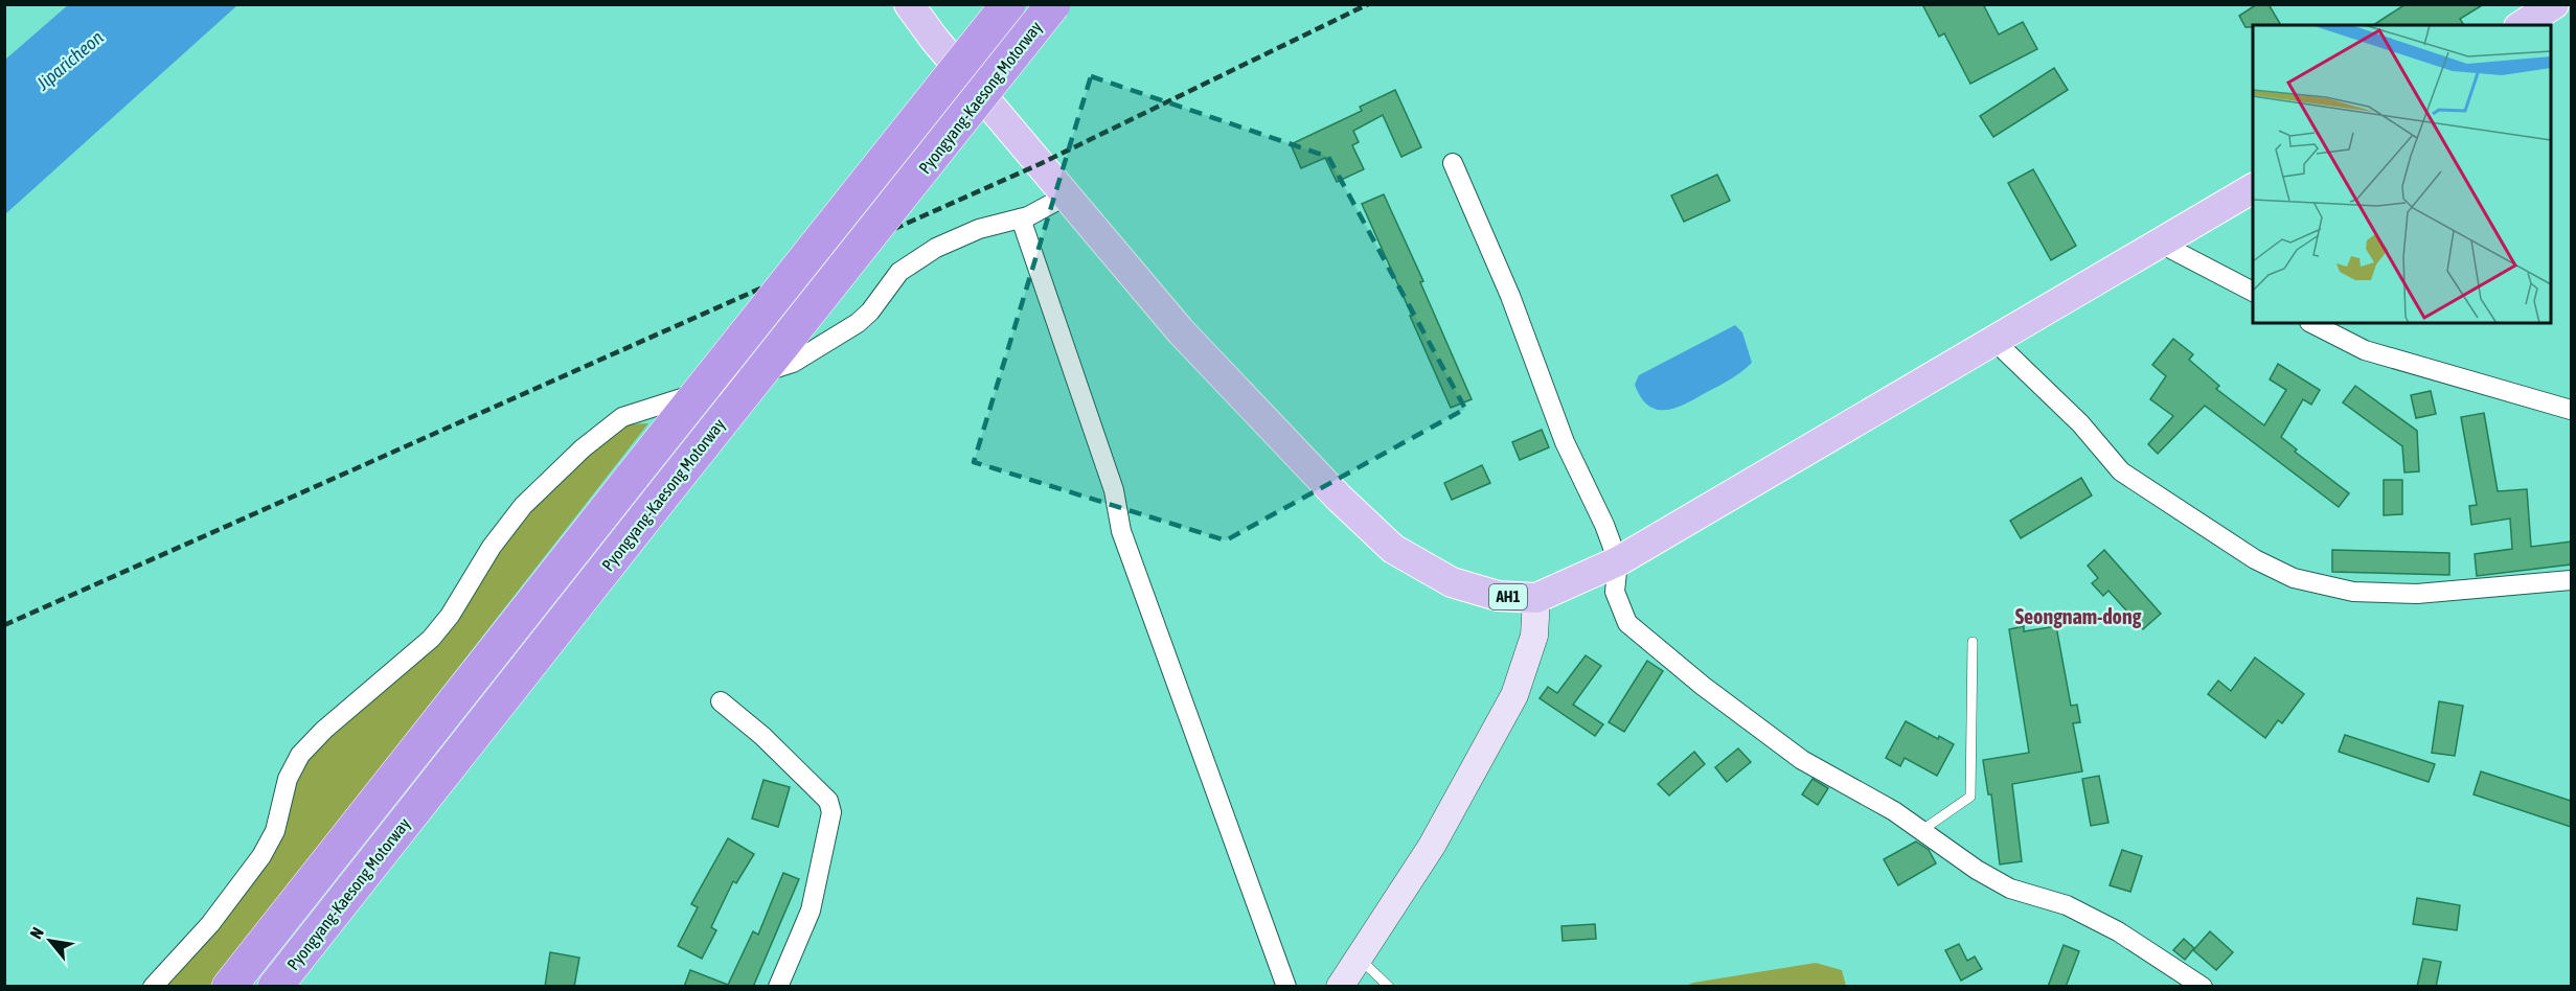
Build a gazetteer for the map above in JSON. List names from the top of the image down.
{
  "streets": {
    "highway": ["Pyongyang-Kaesong Motorway"],
    "main road": ["AH1"]
  },
  "districts": ["Seongnam-dong"],
  "water": ["Jiparicheon"],
  "north": "top left"
}
